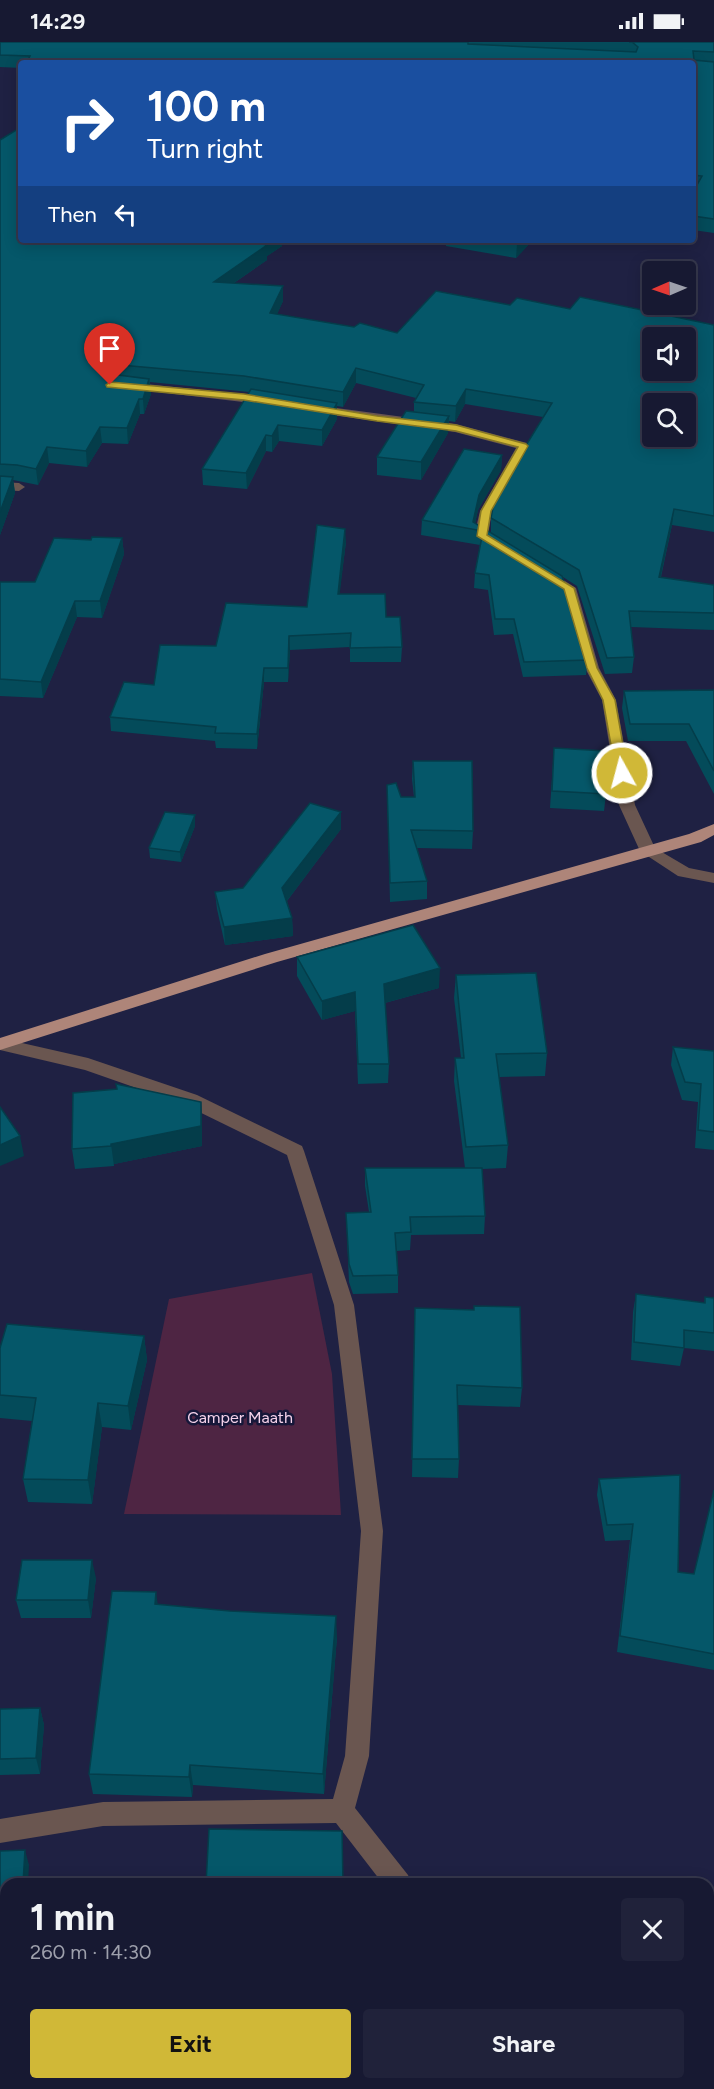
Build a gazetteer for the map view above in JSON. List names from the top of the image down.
{
  "parks": ["Camper Maath"],
  "north": "left",
  "page": {
    "status": "14:29",
    "turn": ["100 m", "Turn right"],
    "then": "Then",
    "heading": ["1 min", "260 m · 14:30"],
    "buttons": ["Exit", "Share"]
  }
}
